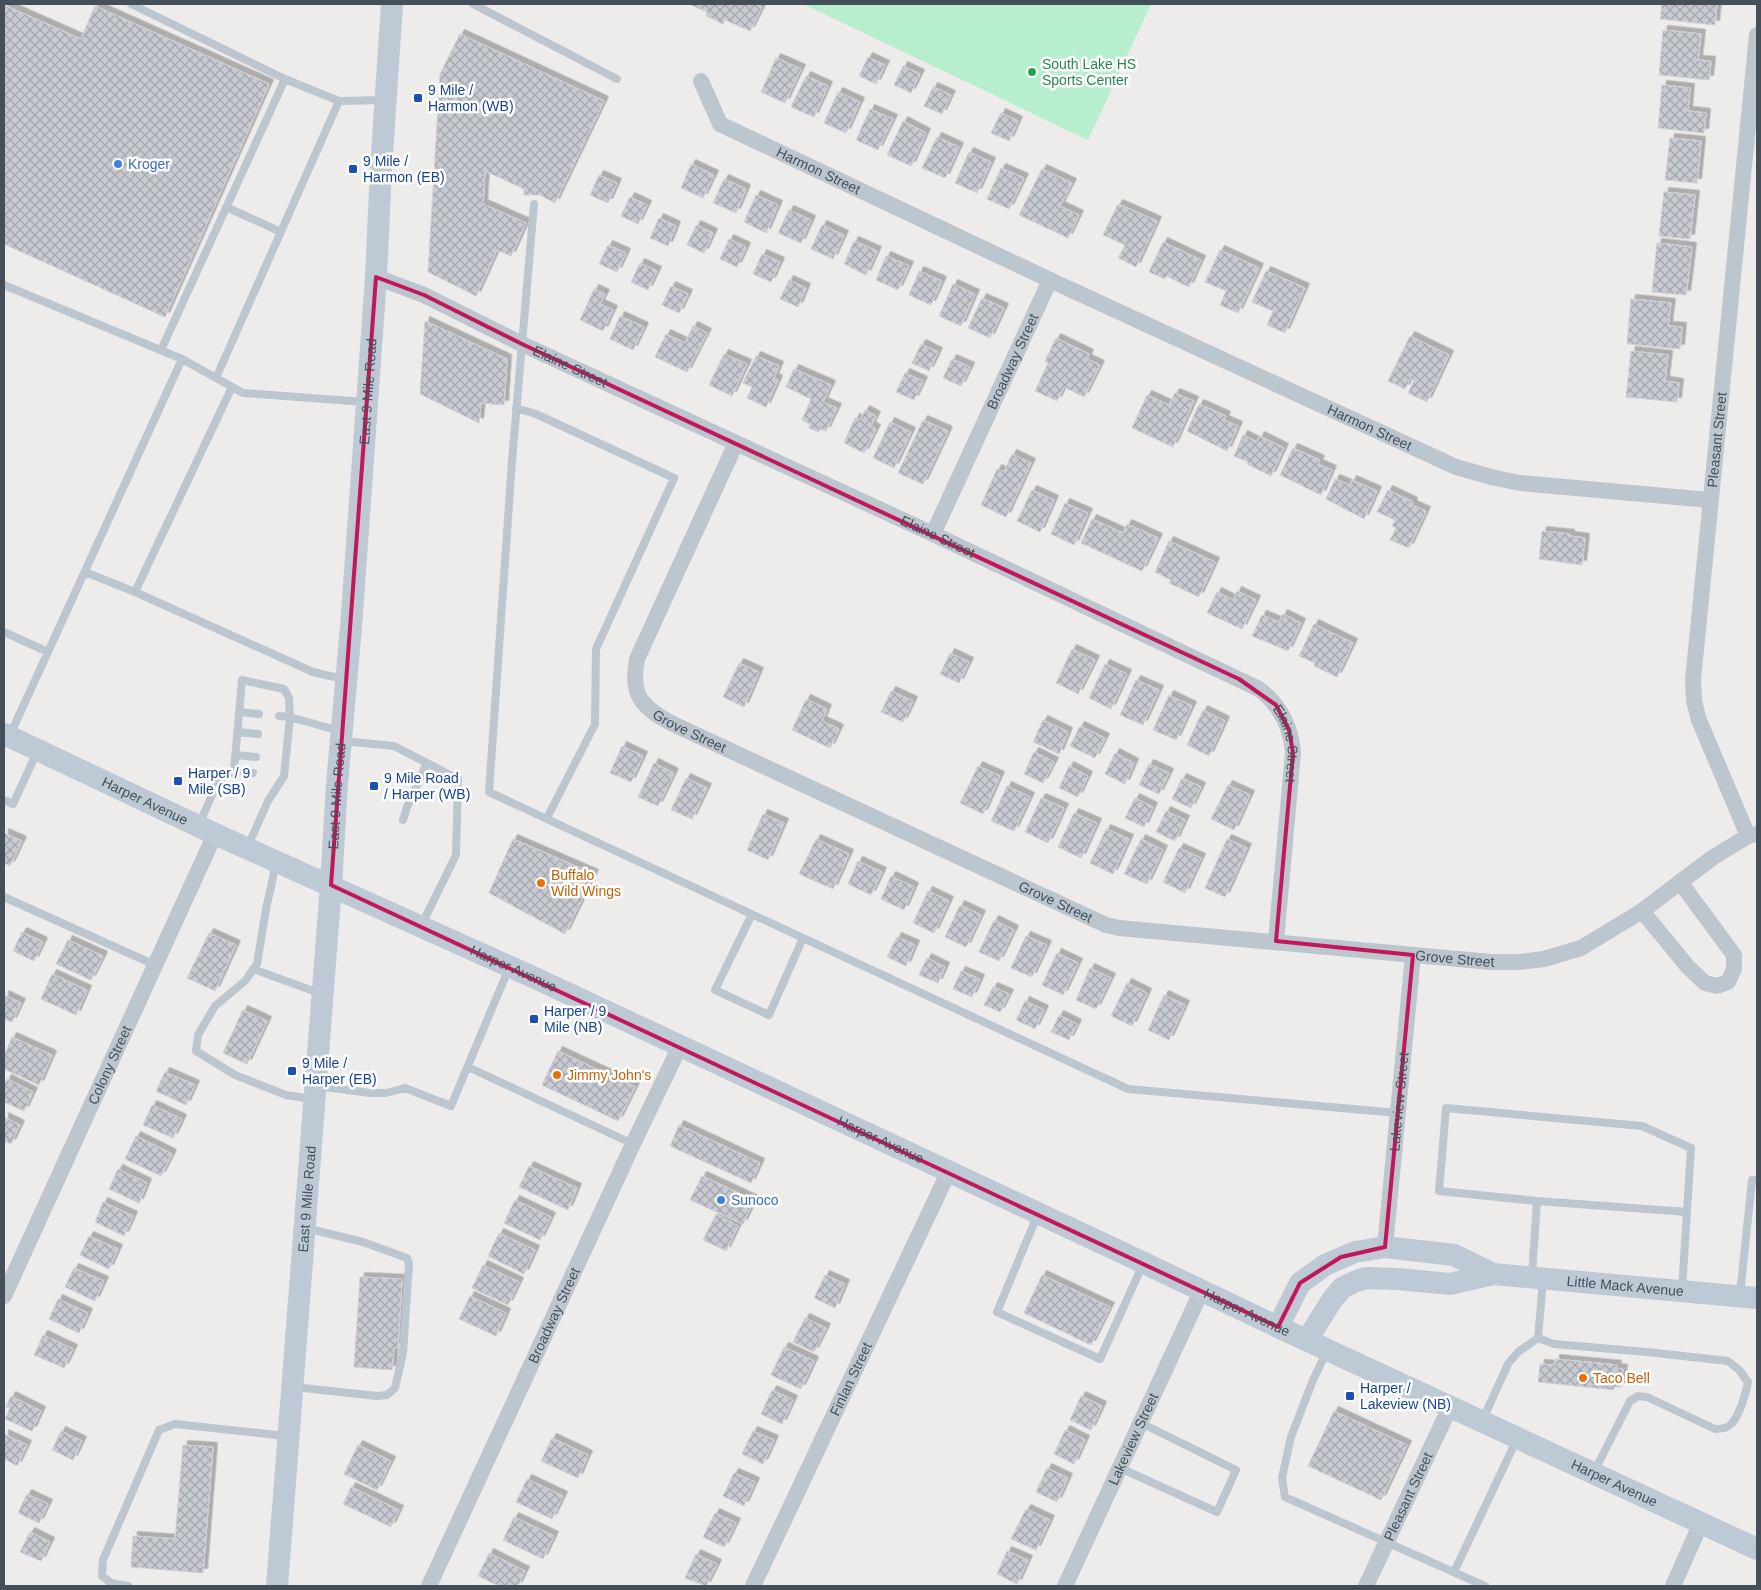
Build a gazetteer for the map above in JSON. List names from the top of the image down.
{
  "streets": {
    "main road": ["East 9 Mile Road", "Harper Avenue", "Little Mack Avenue"],
    "street": [
      "Harmon Street",
      "Broadway Street",
      "Elaine Street",
      "Pleasant Street",
      "Grove Street",
      "Colony Street",
      "Lakeview Street",
      "Finlan Street"
    ]
  },
  "crossings": [
    ["Harmon Street", "Broadway Street"],
    ["Harmon Street", "Pleasant Street"],
    ["Broadway Street", "Elaine Street"],
    ["Broadway Street", "Harper Avenue"],
    ["Elaine Street", "East 9 Mile Road"],
    ["Elaine Street", "Grove Street"],
    ["East 9 Mile Road", "Harper Avenue"],
    ["Pleasant Street", "Grove Street"],
    ["Pleasant Street", "Harper Avenue"],
    ["Grove Street", "Lakeview Street"],
    ["Harper Avenue", "Colony Street"],
    ["Harper Avenue", "Lakeview Street"],
    ["Harper Avenue", "Little Mack Avenue"],
    ["Harper Avenue", "Finlan Street"],
    ["Lakeview Street", "Little Mack Avenue"]
  ],
  "places": {
    "other": [
      "South Lake HS Sports Center",
      "Kroger",
      "Buffalo Wild Wings",
      "Jimmy John's",
      "Sunoco",
      "Taco Bell"
    ],
    "transit": [
      "9 Mile / Harmon (WB)",
      "9 Mile / Harmon (EB)",
      "Harper / 9 Mile (SB)",
      "9 Mile Road / Harper (WB)",
      "Harper / 9 Mile (NB)",
      "9 Mile / Harper (EB)",
      "Harper / Lakeview (NB)"
    ]
  }
}
